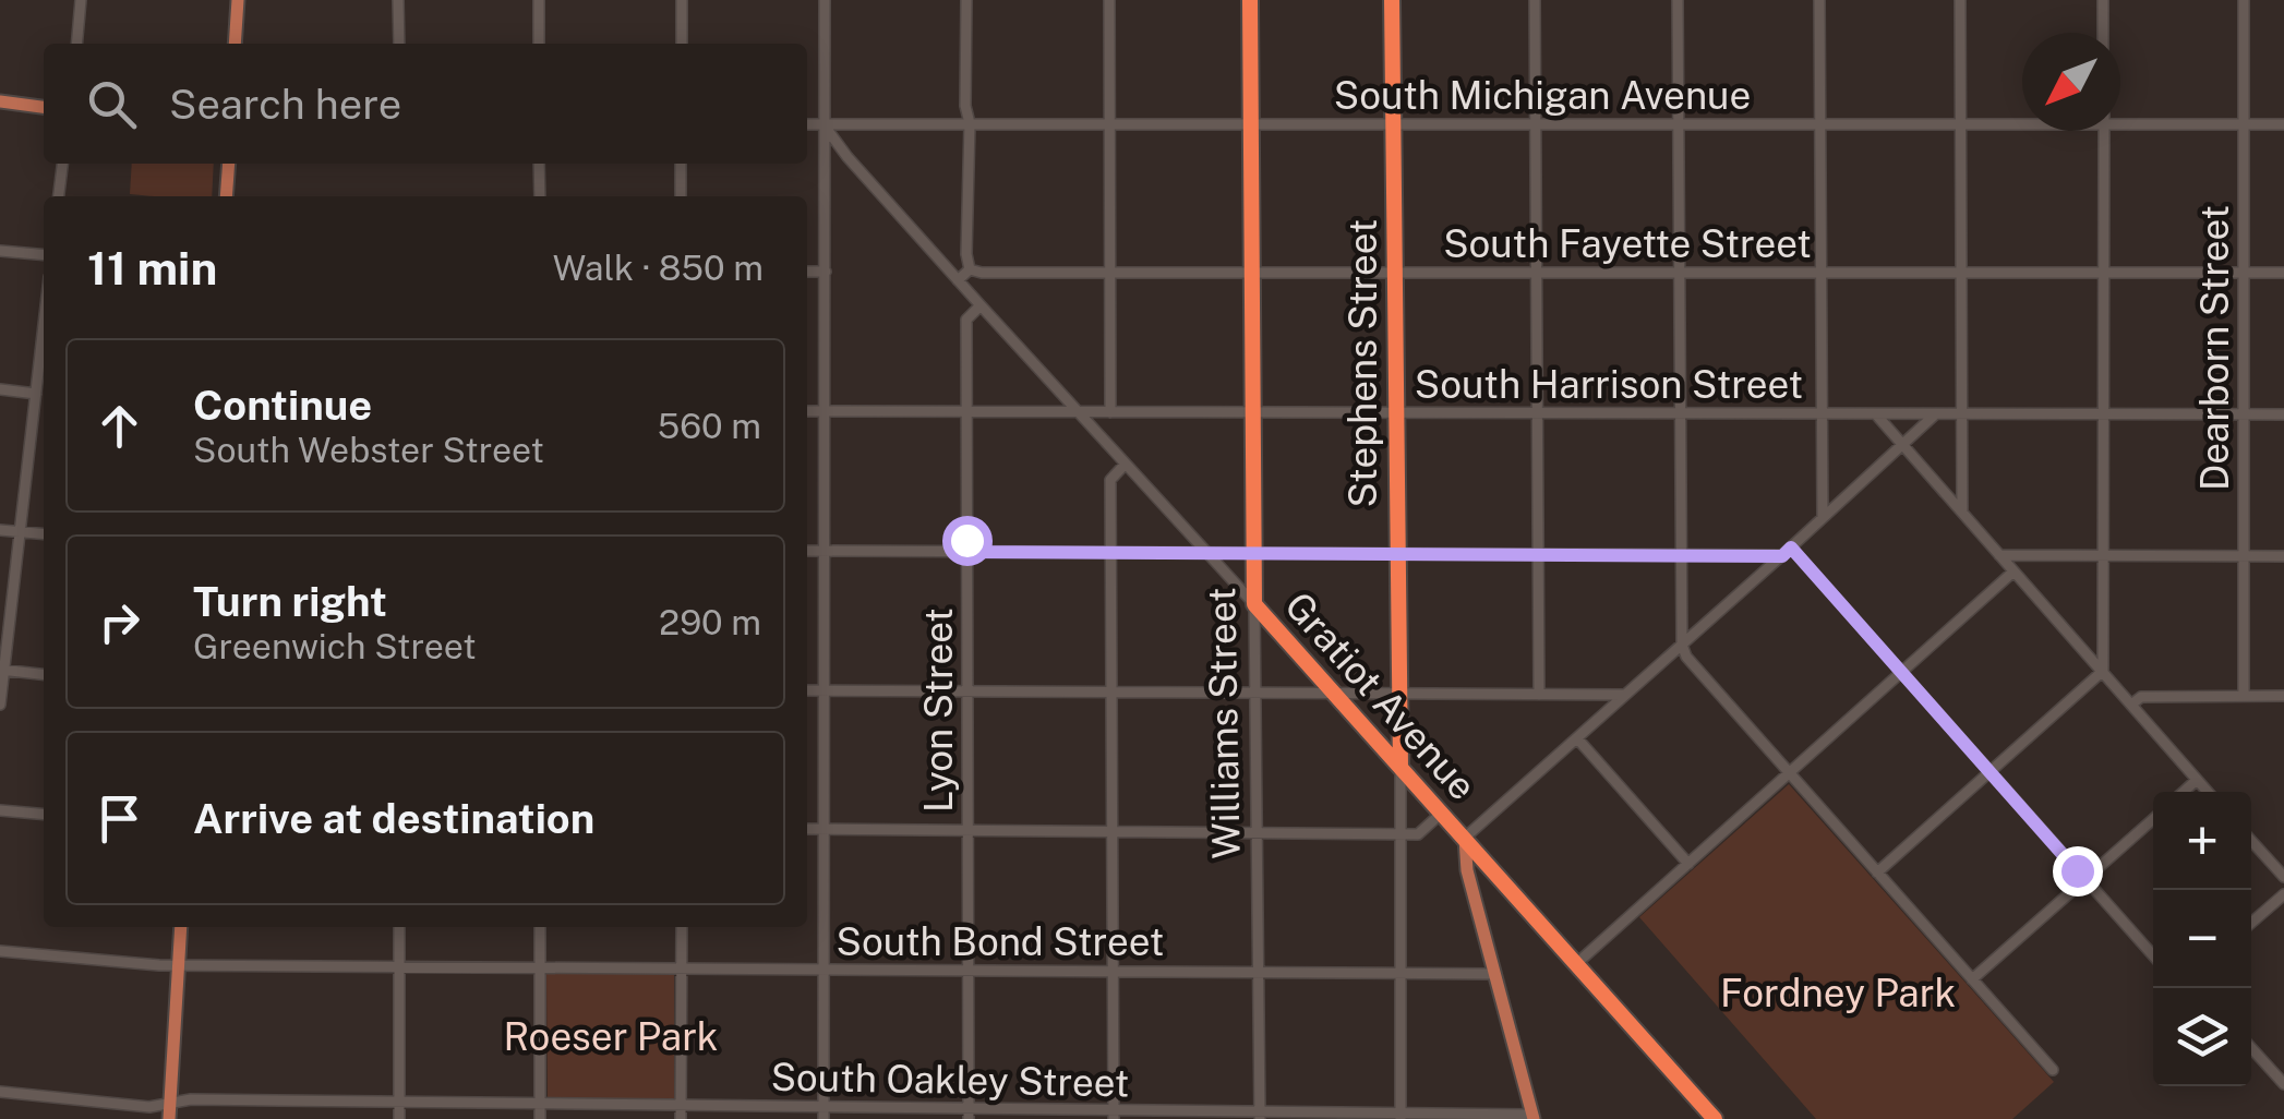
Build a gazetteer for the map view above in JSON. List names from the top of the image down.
{
  "streets": {
    "highway": ["Stephens Street", "Gratiot Avenue", "Williams Street"],
    "street": [
      "South Michigan Avenue",
      "South Fayette Street",
      "Dearborn Street",
      "South Harrison Street",
      "Lyon Street",
      "South Bond Street",
      "South Oakley Street"
    ]
  },
  "crossings": [
    ["South Michigan Avenue", "Dearborn Street"],
    ["South Michigan Avenue", "Stephens Street"],
    ["South Michigan Avenue", "Gratiot Avenue"],
    ["South Michigan Avenue", "Williams Street"],
    ["South Fayette Street", "Dearborn Street"],
    ["South Fayette Street", "Stephens Street"],
    ["South Fayette Street", "Williams Street"],
    ["Dearborn Street", "South Harrison Street"],
    ["Stephens Street", "South Harrison Street"],
    ["Stephens Street", "Gratiot Avenue"],
    ["Stephens Street", "South Bond Street"],
    ["Stephens Street", "South Oakley Street"],
    ["South Harrison Street", "Gratiot Avenue"],
    ["South Harrison Street", "Lyon Street"],
    ["South Harrison Street", "Williams Street"],
    ["Gratiot Avenue", "Lyon Street"],
    ["Gratiot Avenue", "Williams Street"],
    ["Lyon Street", "South Bond Street"],
    ["Lyon Street", "South Oakley Street"],
    ["Williams Street", "South Bond Street"],
    ["Williams Street", "South Oakley Street"]
  ],
  "parks": ["Fordney Park", "Roeser Park"],
  "north": "bottom left",
  "page": {
    "search": "Search here",
    "heading": ["11 min", "Walk · 850 m"],
    "list": [
      ["Continue", "South Webster Street", "560 m"],
      ["Turn right", "Greenwich Street", "290 m"],
      "Arrive at destination"
    ],
    "map_buttons": ["+", "−"]
  }
}
